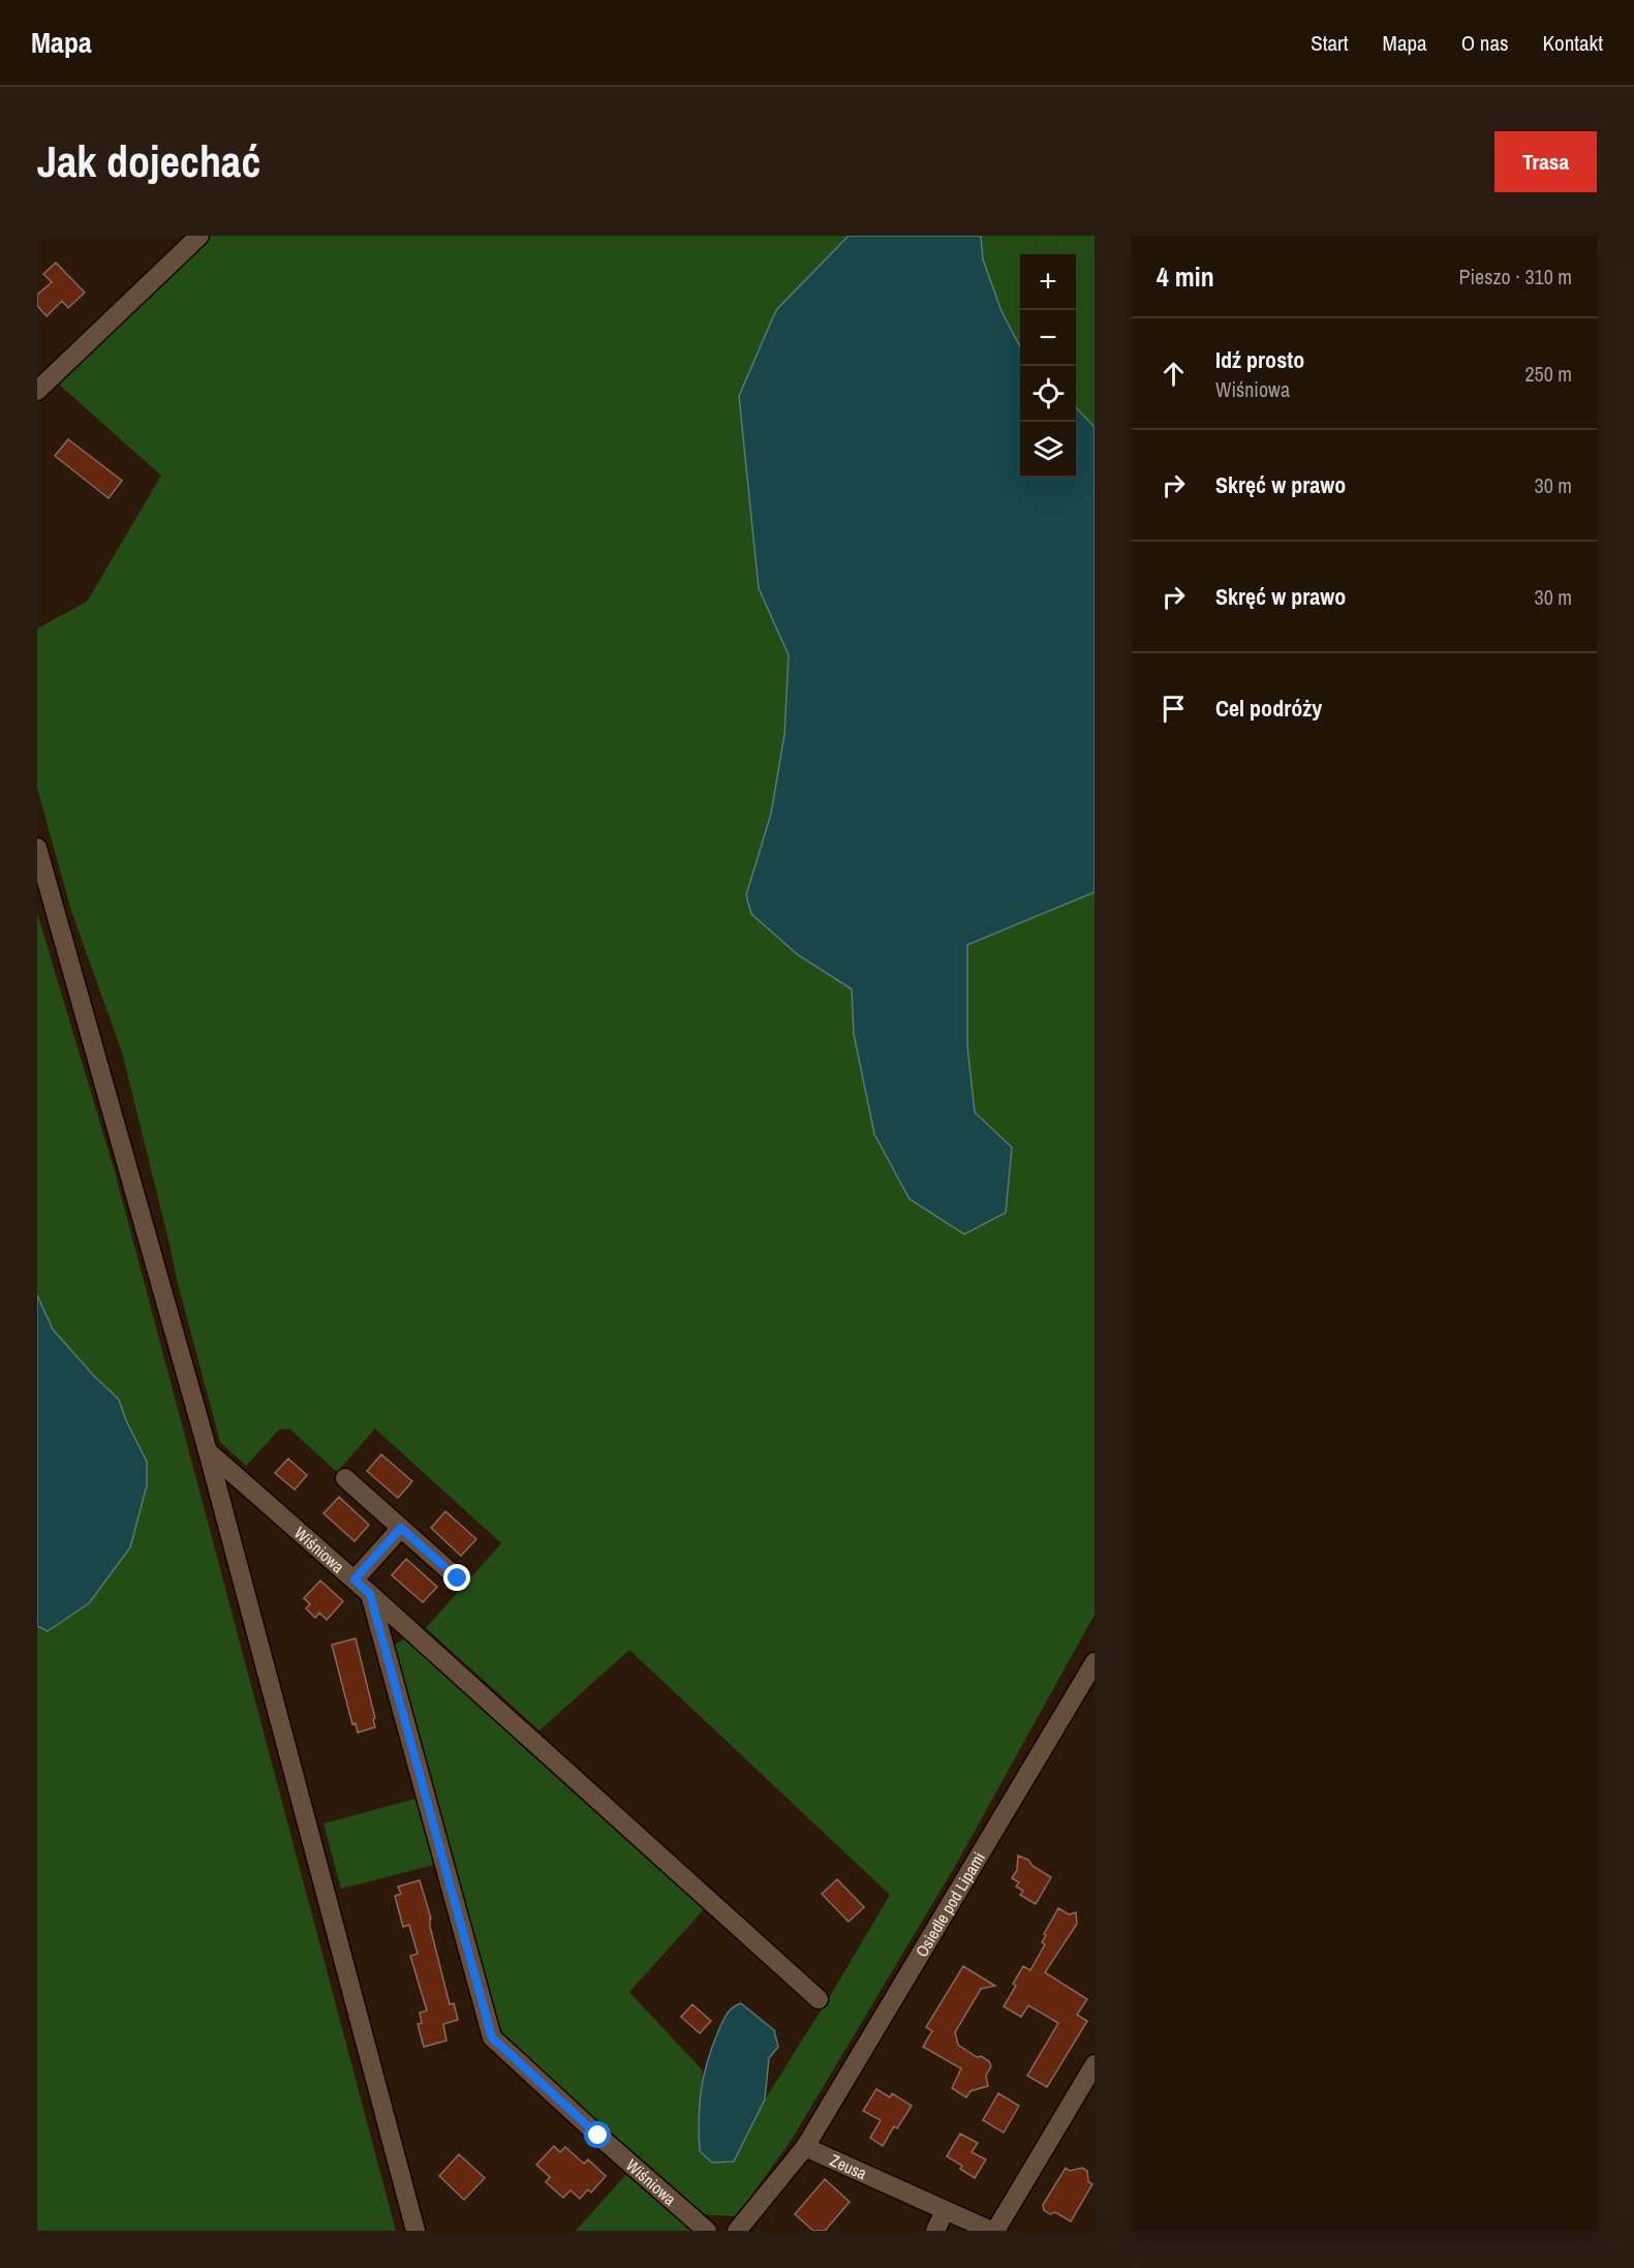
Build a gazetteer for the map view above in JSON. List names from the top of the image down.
{
  "streets": {
    "street": ["Wiśniowa", "Osiedle pod Lipami", "Zeusa"]
  },
  "crossings": [
    ["Osiedle pod Lipami", "Zeusa"]
  ],
  "page": {
    "header": "Mapa",
    "nav": [
      "Start",
      "Mapa",
      "O nas",
      "Kontakt"
    ],
    "buttons": "Trasa",
    "title": "Jak dojechać",
    "heading": ["4 min", "Pieszo · 310 m"],
    "map_buttons": ["+", "−"],
    "list": [
      ["Idź prosto", "Wiśniowa", "250 m"],
      ["Skręć w prawo", "30 m"],
      ["Skręć w prawo", "30 m"],
      "Cel podróży"
    ]
  }
}
